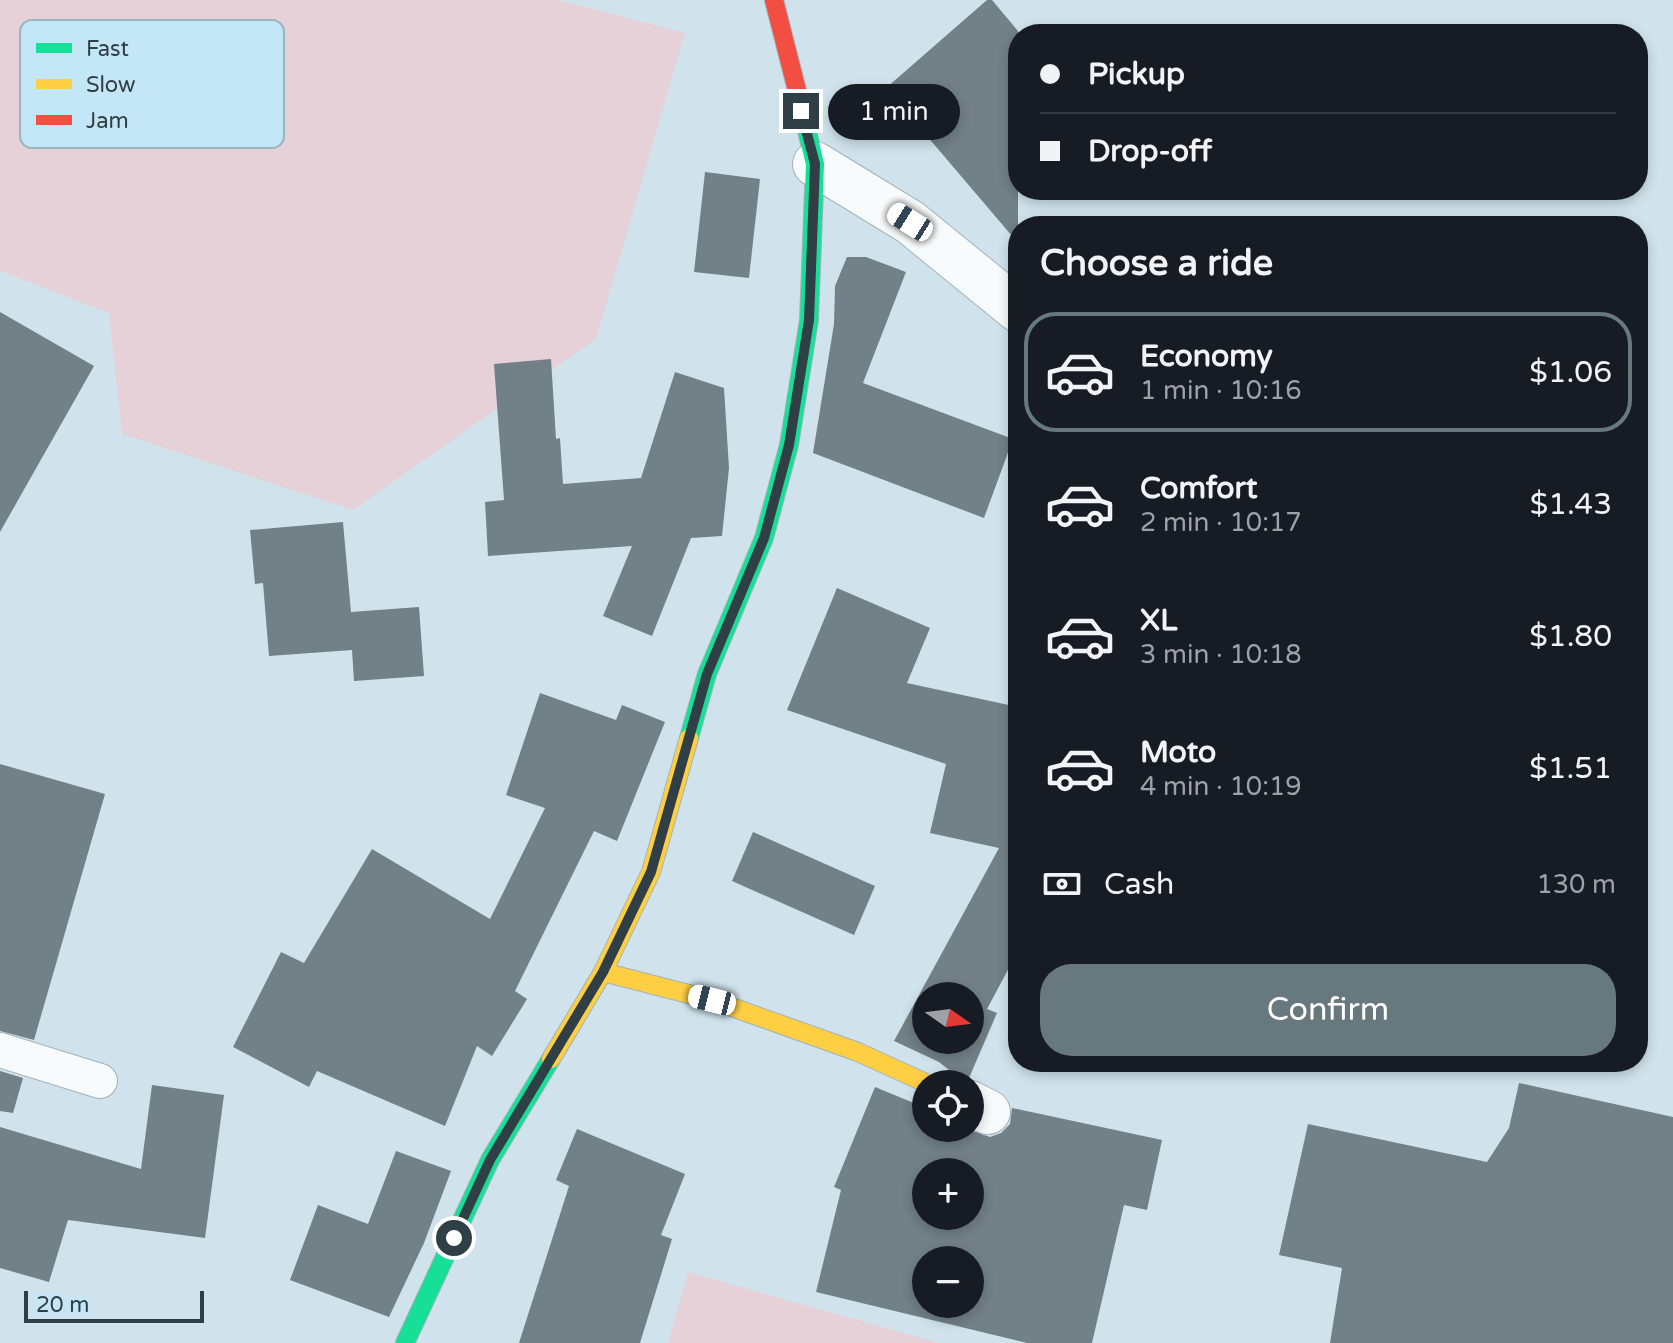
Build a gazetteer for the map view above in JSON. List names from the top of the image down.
{
  "legend": ["Fast", "Slow", "Jam"],
  "scale_bar": "20 m",
  "north": "right",
  "page": {
    "banner": ["Pickup", "Drop-off"],
    "bubble": "1 min",
    "heading": "Choose a ride",
    "list": [
      {
        "name": "Economy",
        "note": "1 min · 10:16",
        "value": "$1.06"
      },
      {
        "name": "Comfort",
        "note": "2 min · 10:17",
        "value": "$1.43"
      },
      {
        "name": "XL",
        "note": "3 min · 10:18",
        "value": "$1.80"
      },
      {
        "name": "Moto",
        "note": "4 min · 10:19",
        "value": "$1.51"
      }
    ],
    "pay": ["Cash", "130 m"],
    "buttons": "Confirm",
    "map_buttons": ["+", "−"],
    "scale": "20 m"
  }
}
